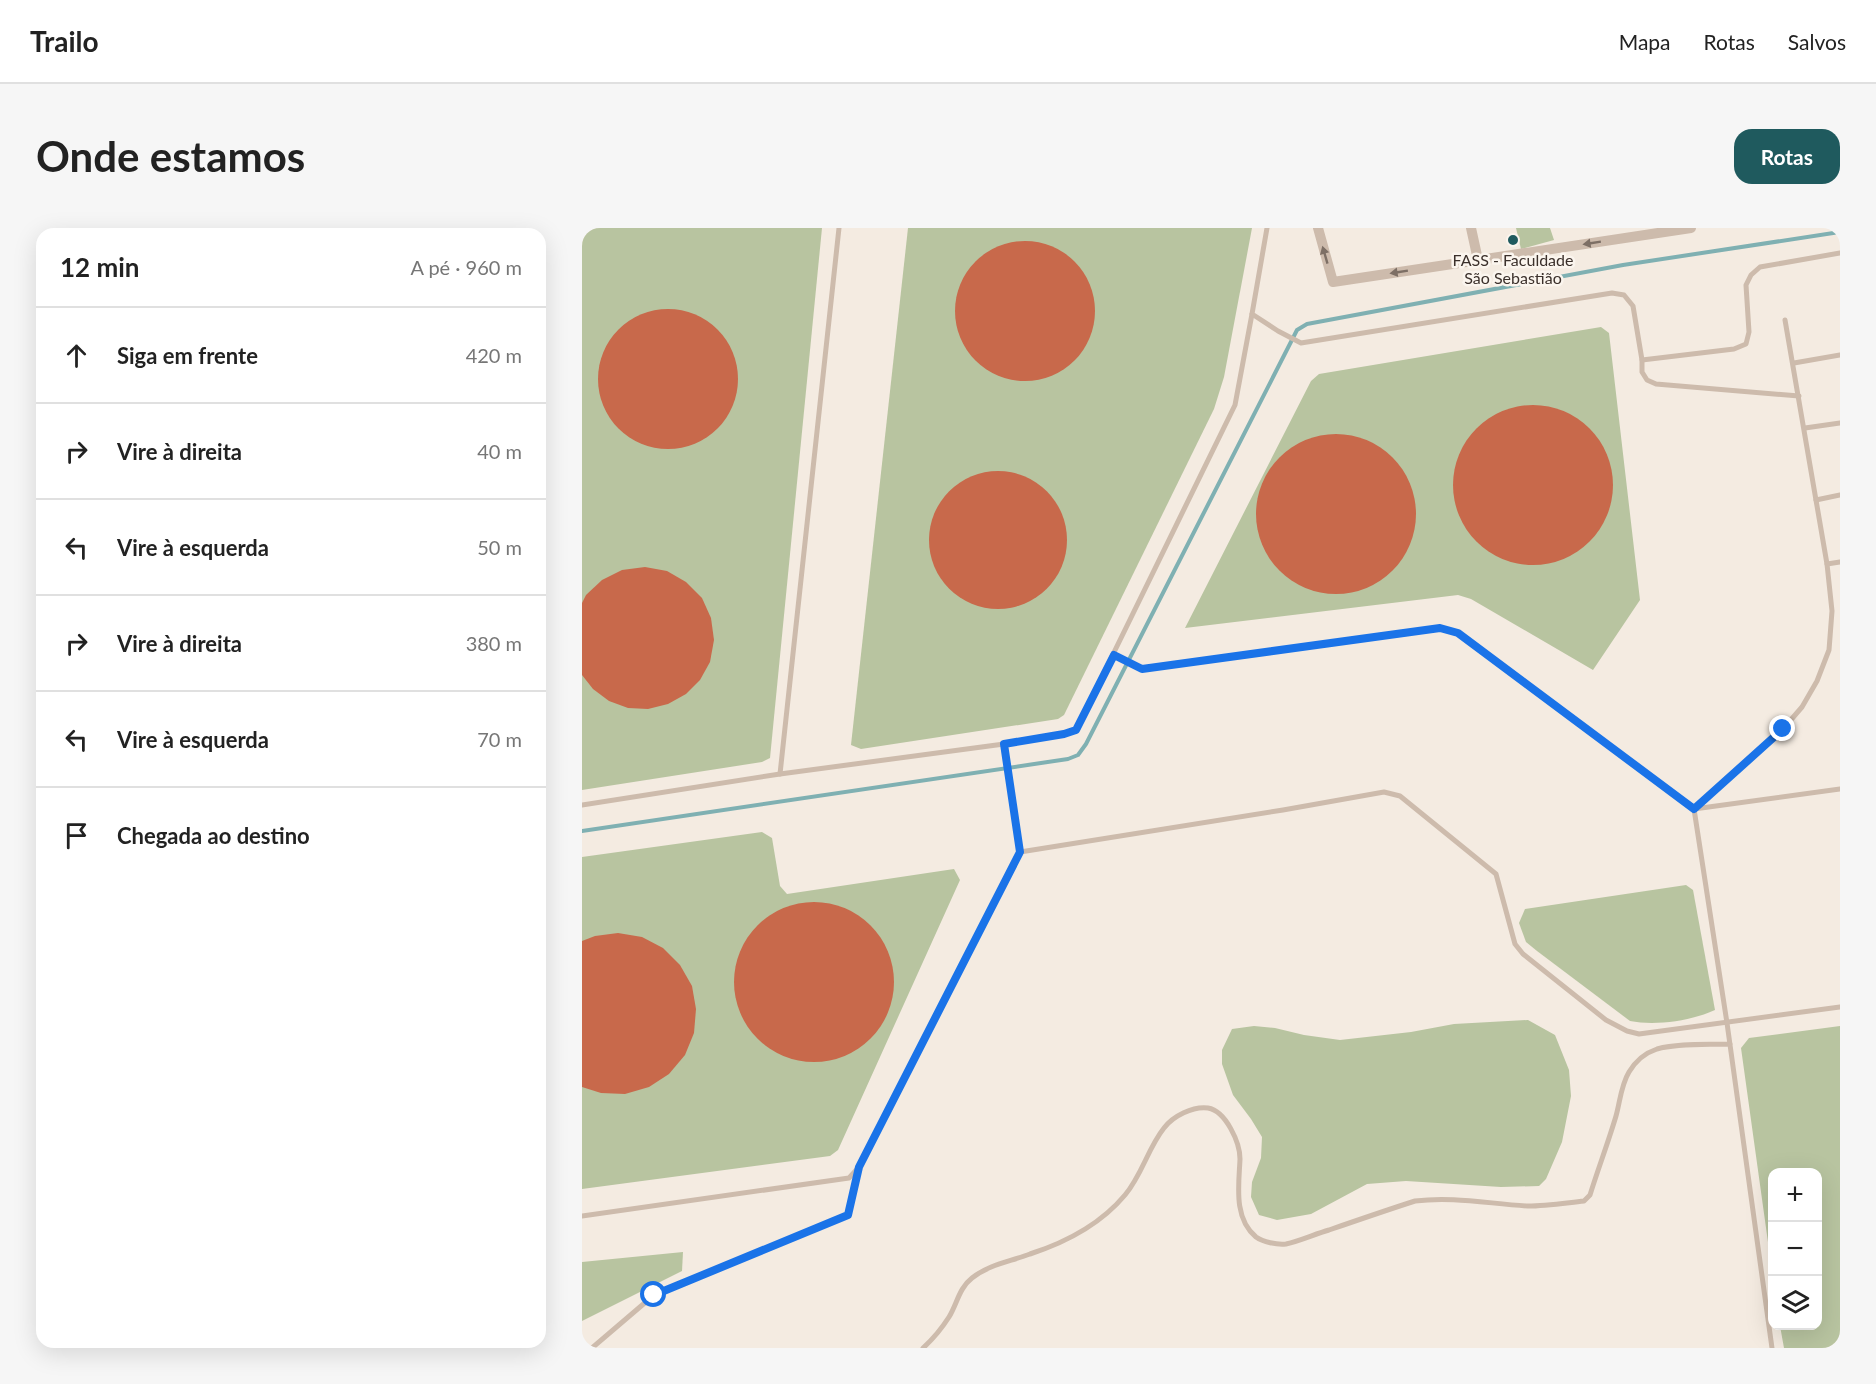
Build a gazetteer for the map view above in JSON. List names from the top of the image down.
{
  "places": ["FASS - Faculdade São Sebastião"],
  "page": {
    "header": "Trailo",
    "nav": ["Mapa", "Rotas", "Salvos"],
    "buttons": "Rotas",
    "title": "Onde estamos",
    "heading": ["12 min", "A pé · 960 m"],
    "list": [
      ["Siga em frente", "420 m"],
      ["Vire à direita", "40 m"],
      ["Vire à esquerda", "50 m"],
      ["Vire à direita", "380 m"],
      ["Vire à esquerda", "70 m"],
      "Chegada ao destino"
    ],
    "map_buttons": ["+", "−"]
  }
}
